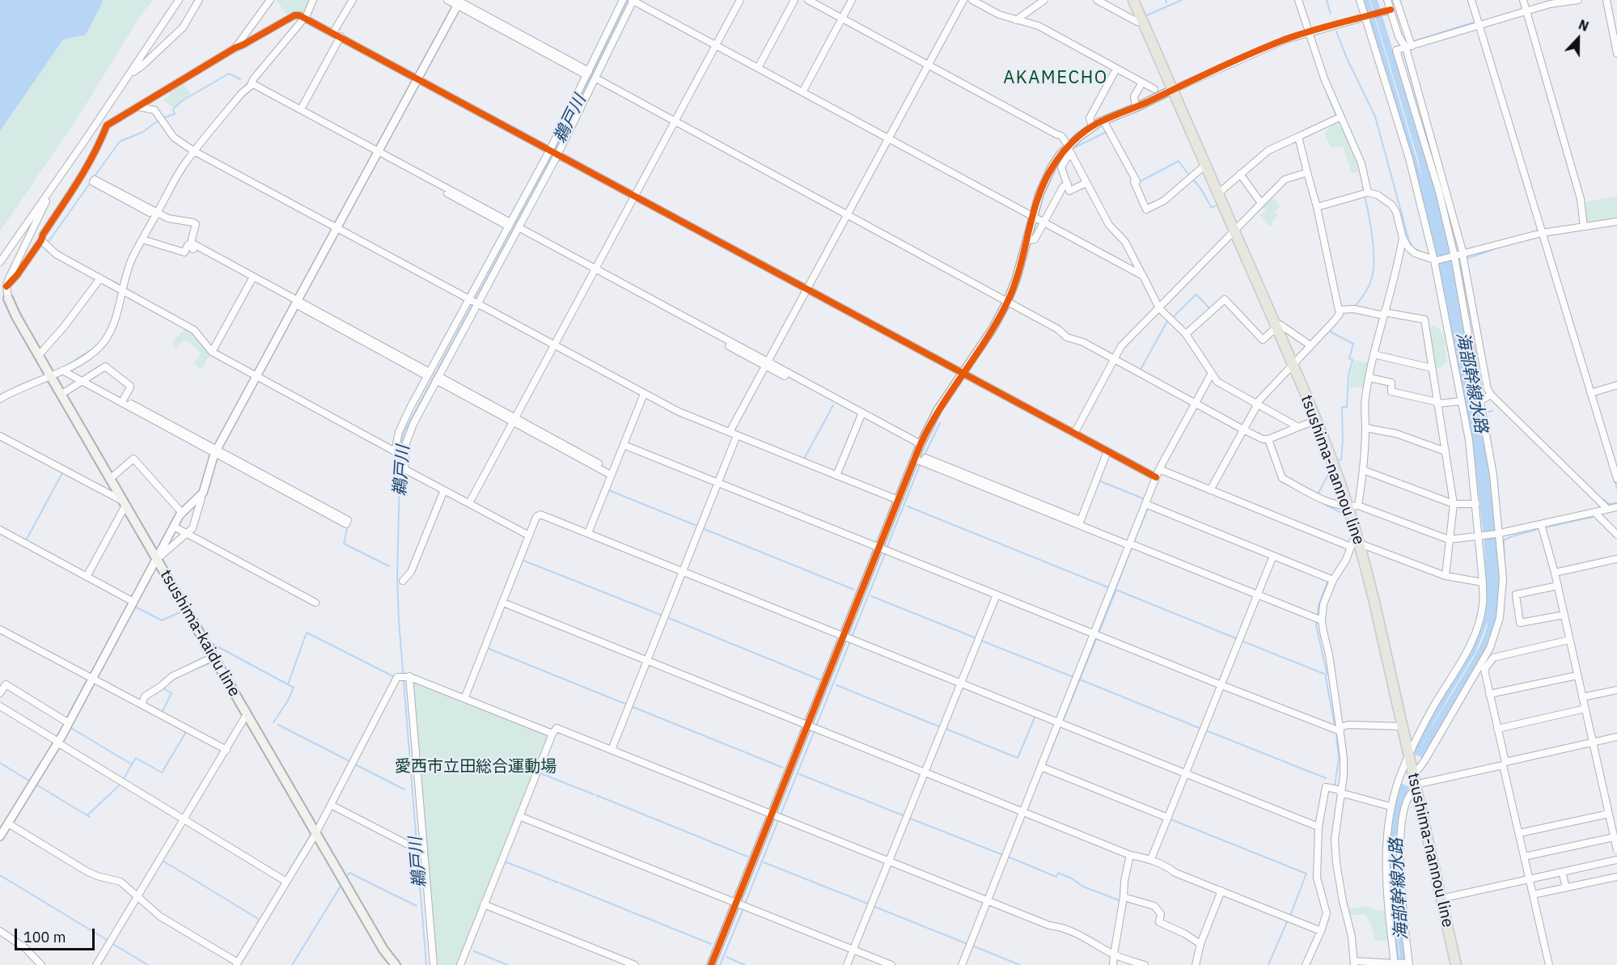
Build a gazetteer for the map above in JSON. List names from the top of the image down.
{
  "streets": {
    "main road": ["tsushima-nannou line", "tsushima-kaidu line"]
  },
  "districts": ["AKAMECHO"],
  "water": ["鵜戸川", "海部幹線水路"],
  "parks": ["愛西市立田総合運動場"],
  "scale_bar": "100 m",
  "north": "top"
}
